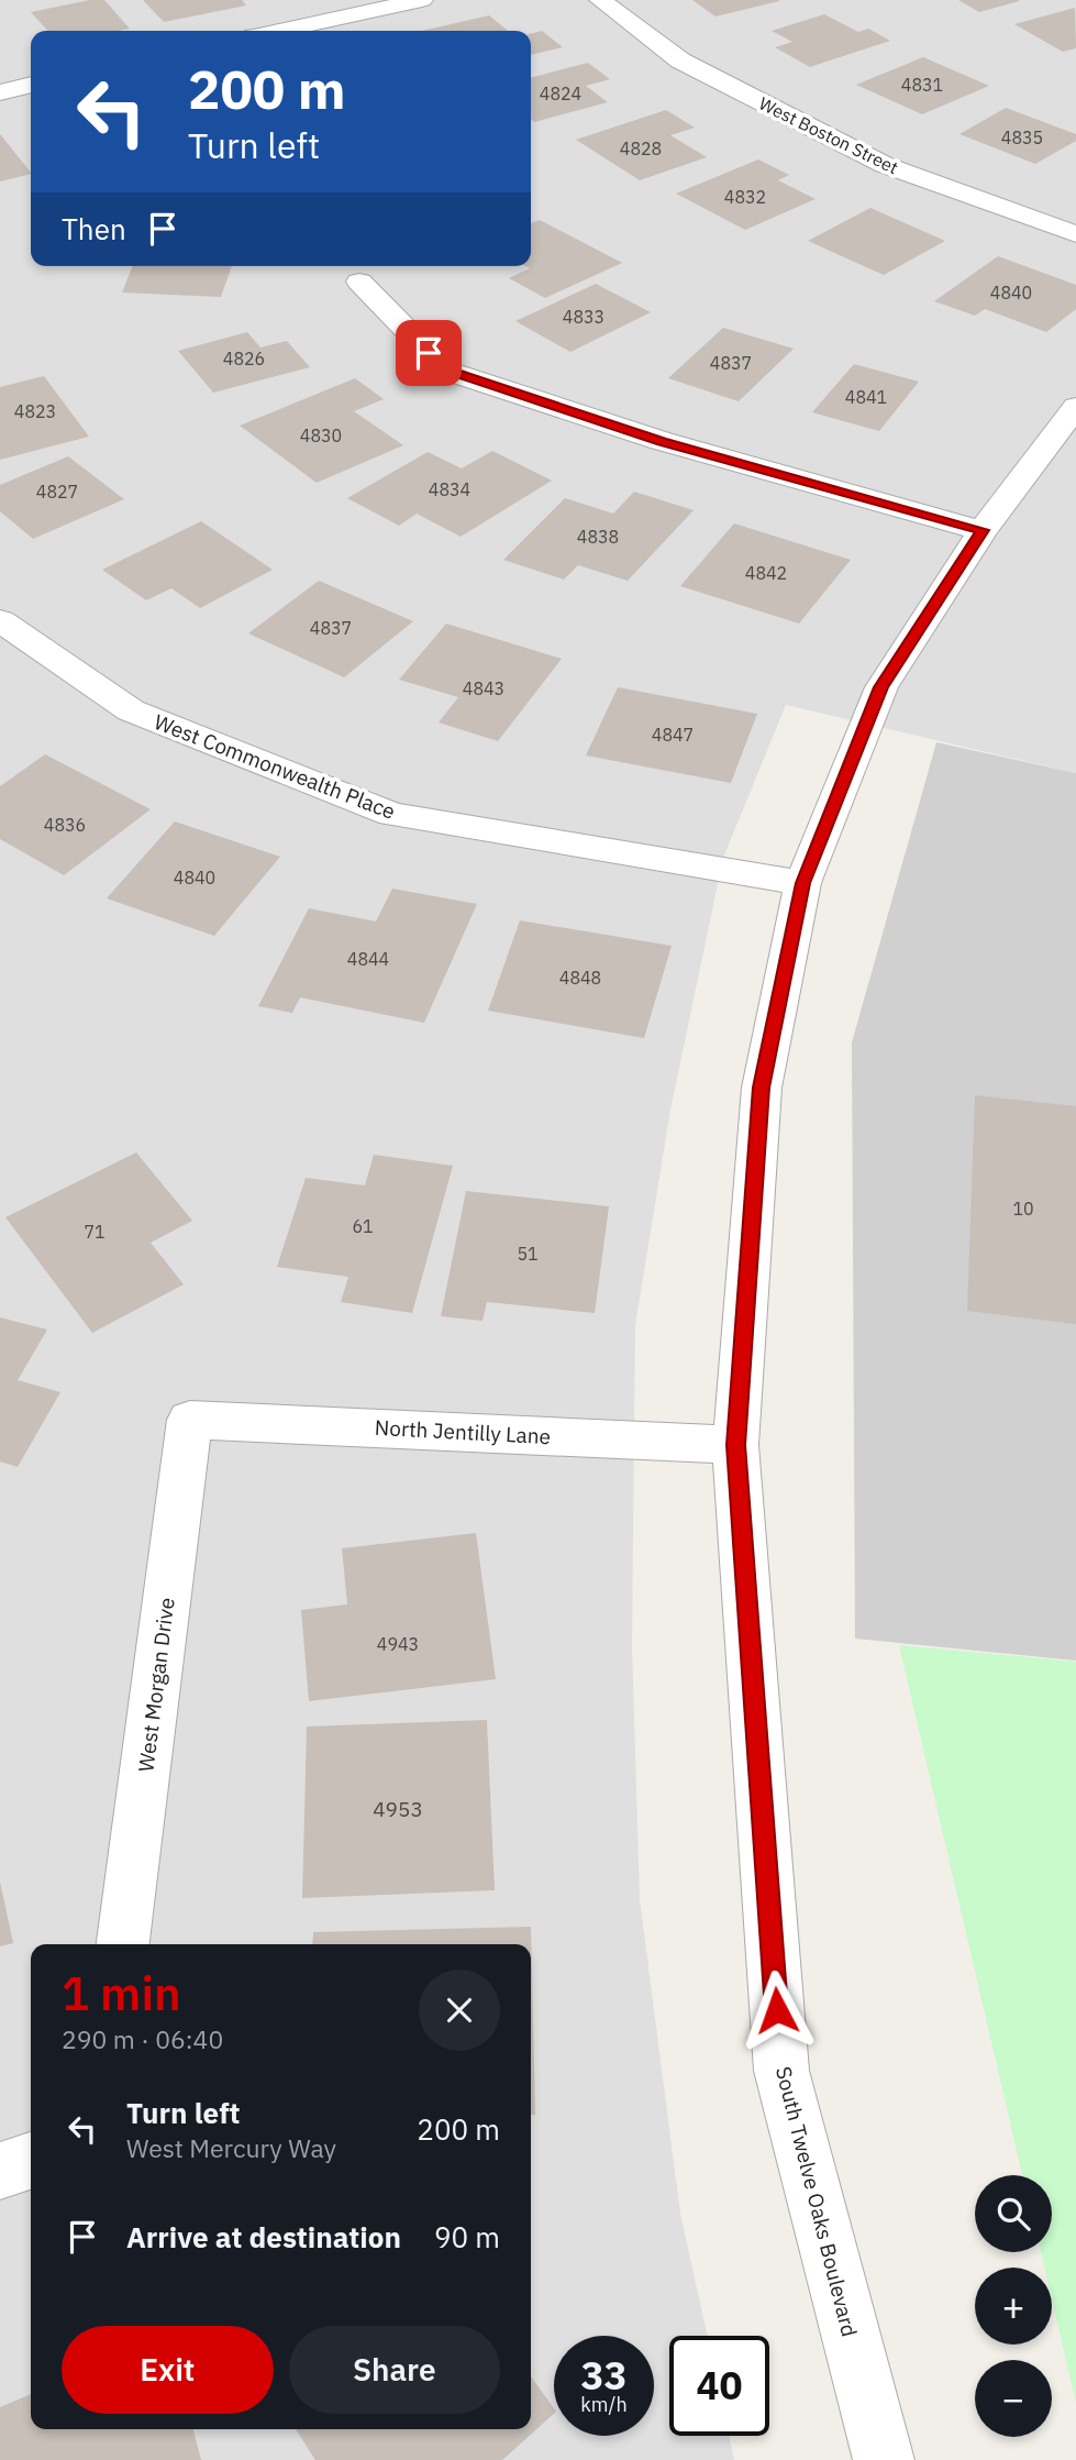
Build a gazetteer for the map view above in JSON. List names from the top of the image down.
{
  "streets": {
    "street": [
      "West Boston Street",
      "West Commonwealth Place",
      "North Jentilly Lane",
      "West Morgan Drive",
      "South Twelve Oaks Boulevard"
    ]
  },
  "crossings": [
    ["West Commonwealth Place", "South Twelve Oaks Boulevard"],
    ["North Jentilly Lane", "West Morgan Drive"],
    ["North Jentilly Lane", "South Twelve Oaks Boulevard"]
  ],
  "house_numbers": [
    "4831",
    "4824",
    "4835",
    "4828",
    "4832",
    "4840",
    "4833",
    "4826",
    "4837",
    "4841",
    "4823",
    "4830",
    "4834",
    "4827",
    "4838",
    "4842",
    "4837",
    "4843",
    "4847",
    "4836",
    "4840",
    "4844",
    "4848",
    "10",
    "61",
    "71",
    "51",
    "4943",
    "4953"
  ],
  "page": {
    "turn": ["200 m", "Turn left"],
    "then": "Then",
    "heading": ["1 min", "290 m · 06:40"],
    "list": [
      {
        "name": "Turn left",
        "note": "West Mercury Way",
        "value": "200 m"
      },
      {
        "name": "Arrive at destination",
        "value": "90 m"
      }
    ],
    "map_buttons": ["+", "−"],
    "buttons": ["Exit", "Share"],
    "speed": "33 km/h",
    "limit": "40"
  }
}
